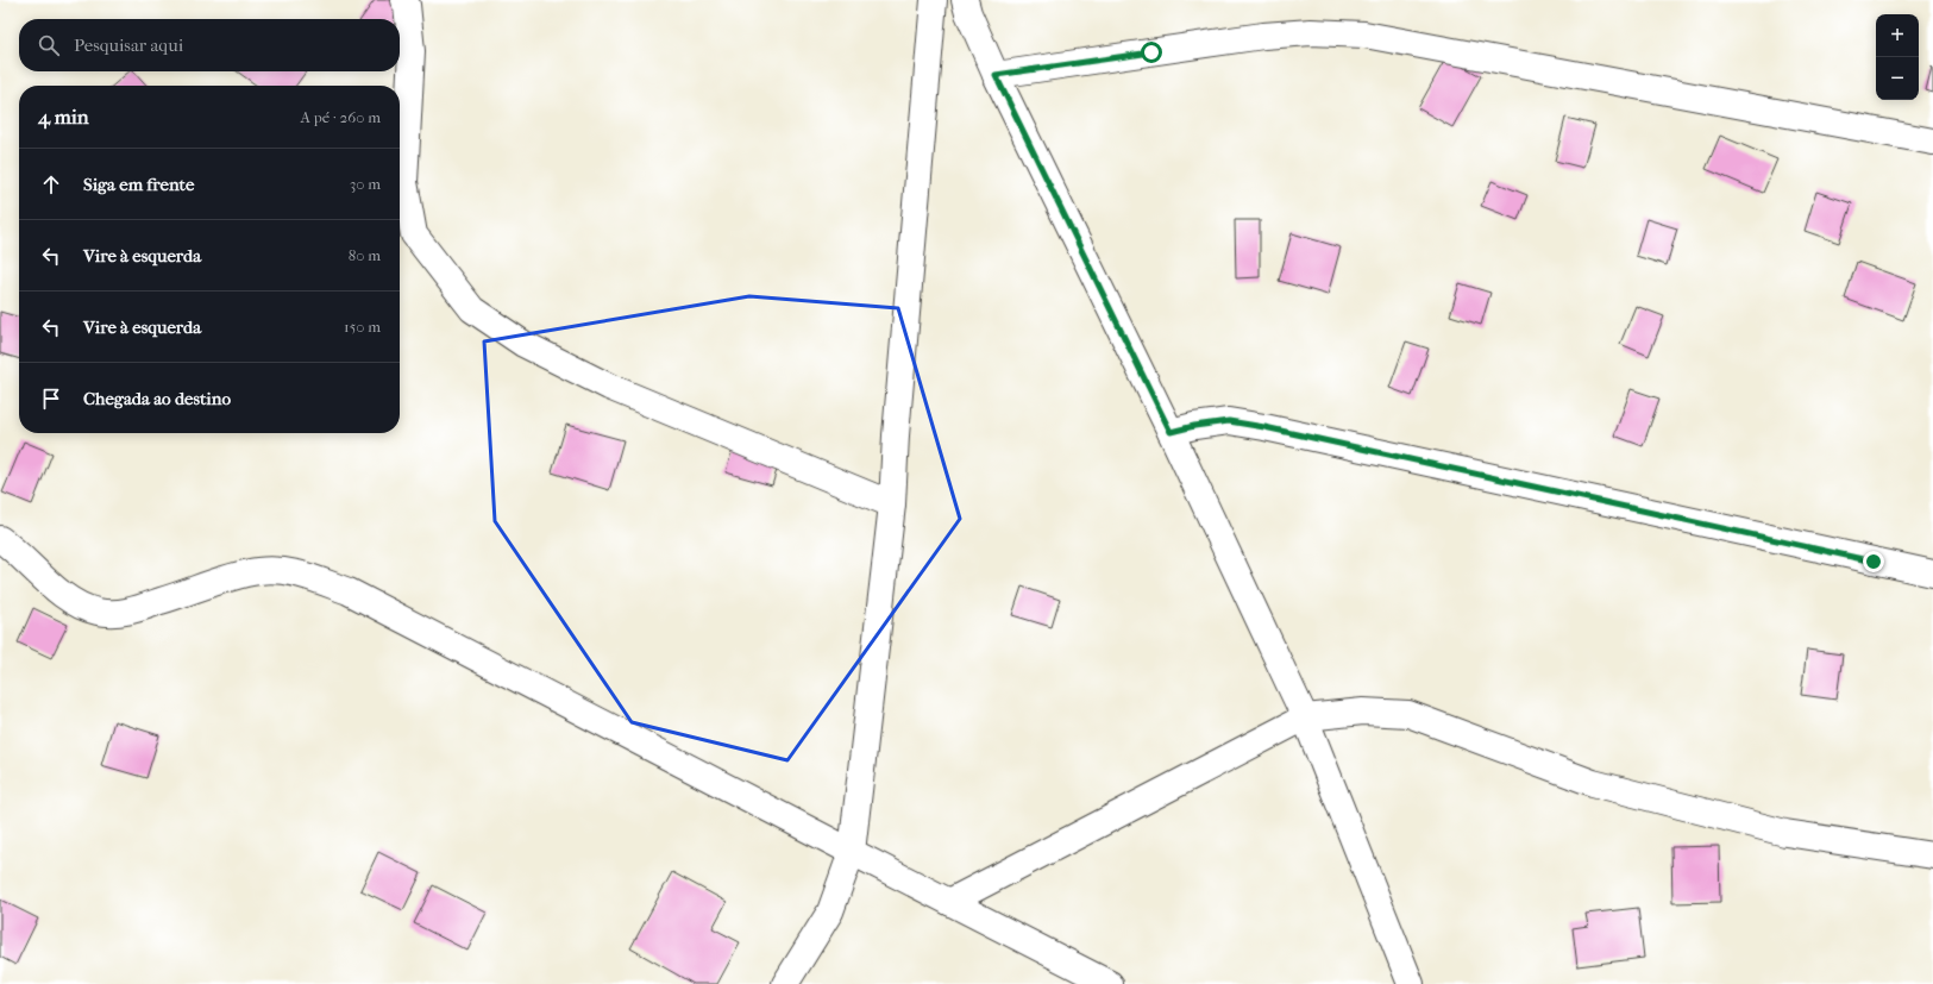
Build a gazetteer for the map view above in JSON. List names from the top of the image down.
{
  "page": {
    "map_buttons": ["+", "−"],
    "search": "Pesquisar aqui",
    "heading": ["4 min", "A pé · 260 m"],
    "list": [
      ["Siga em frente", "30 m"],
      ["Vire à esquerda", "80 m"],
      ["Vire à esquerda", "150 m"],
      "Chegada ao destino"
    ]
  }
}
